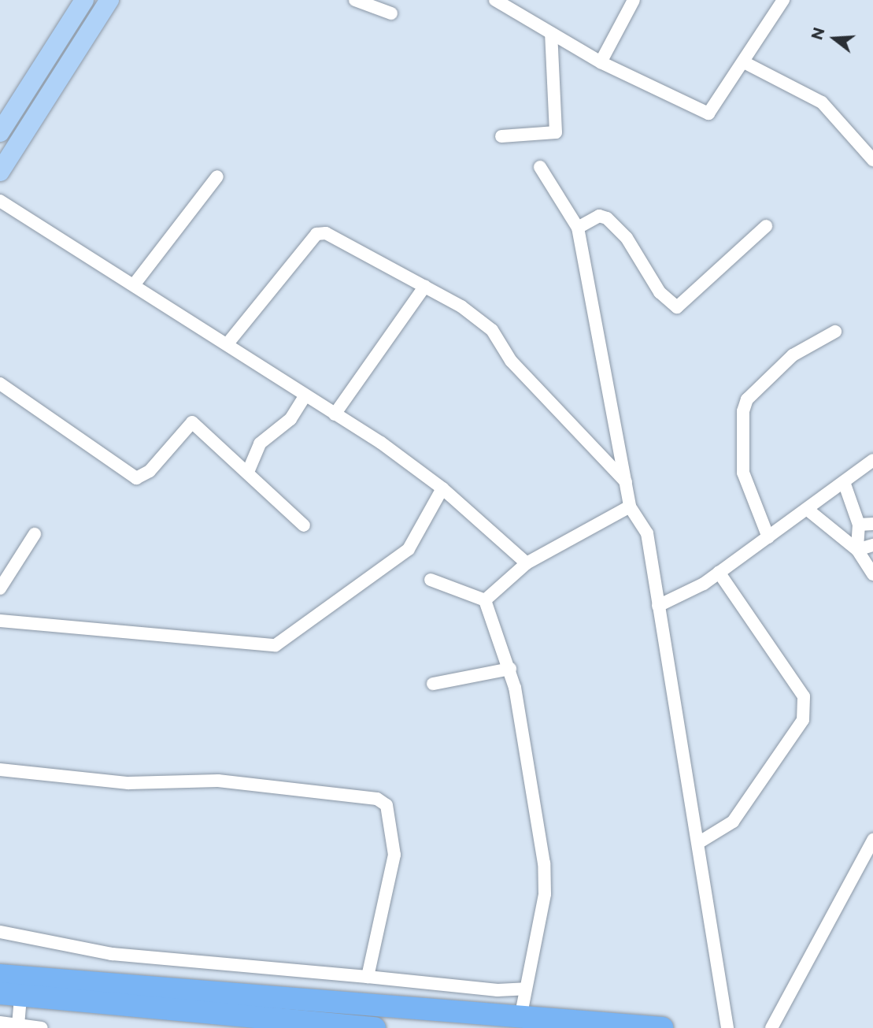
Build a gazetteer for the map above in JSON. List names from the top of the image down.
{
  "north": "left"
}
